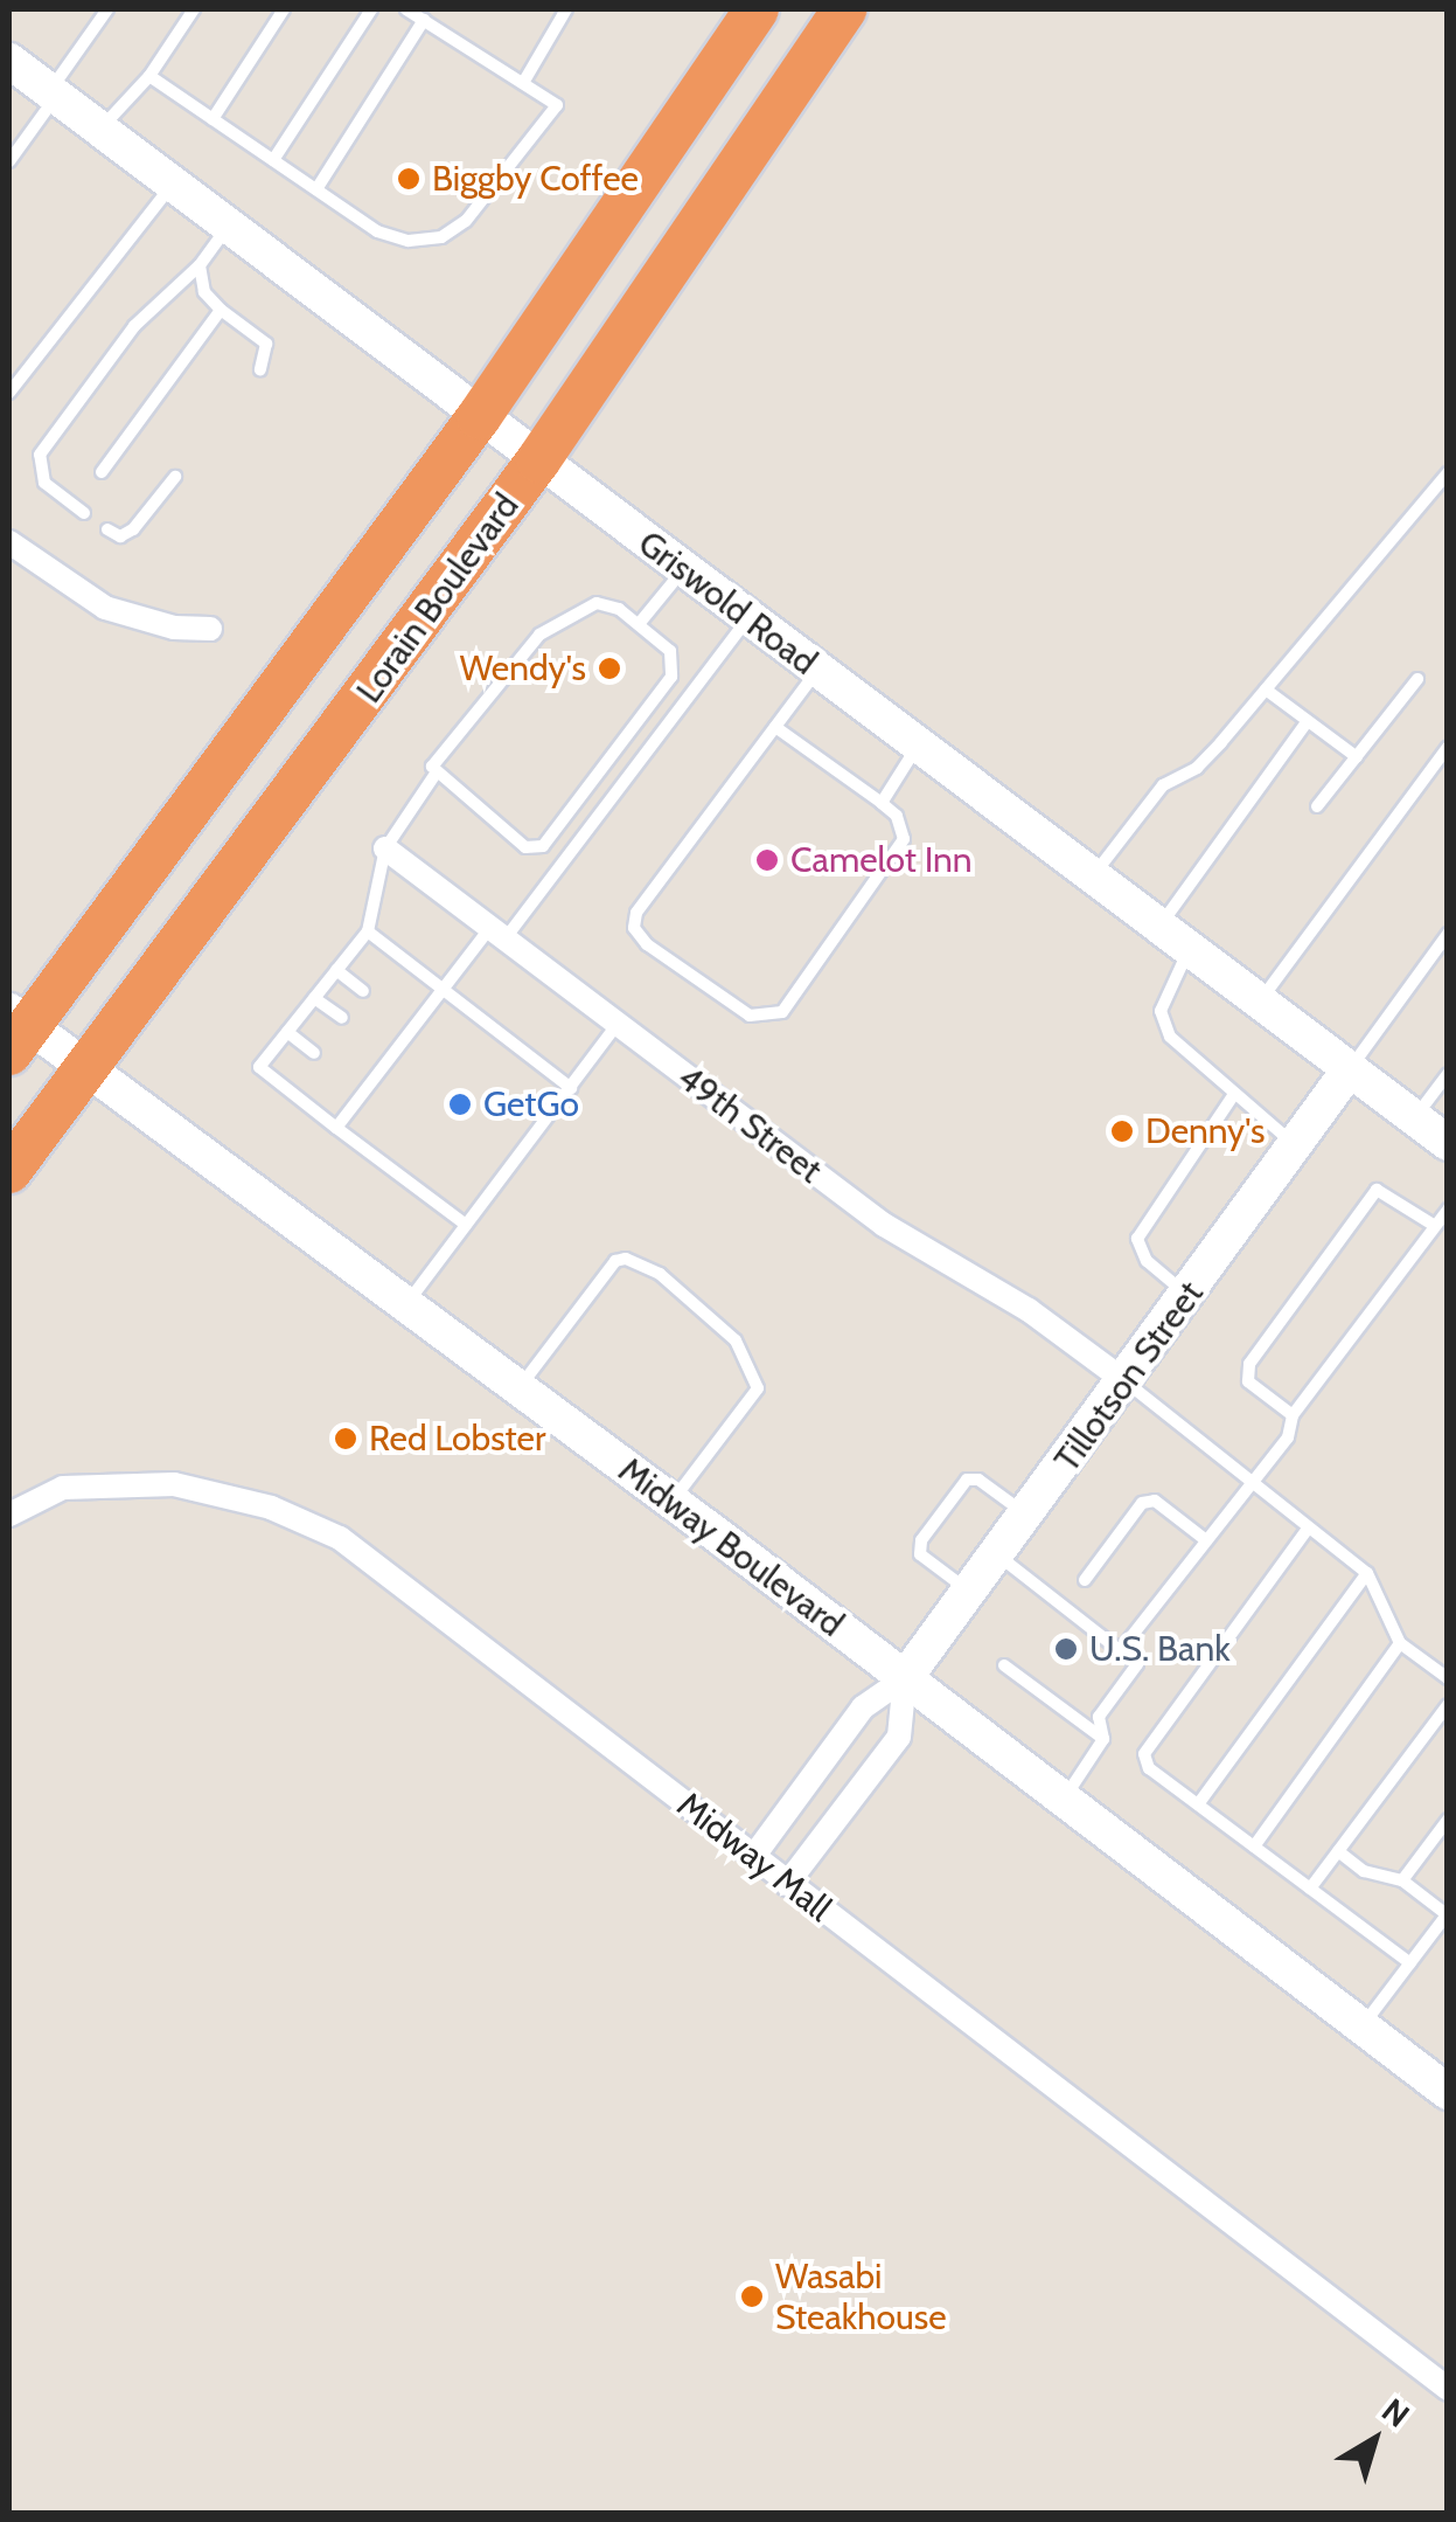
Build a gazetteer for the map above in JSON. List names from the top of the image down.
{
  "streets": {
    "highway": ["Lorain Boulevard"],
    "street": [
      "Griswold Road",
      "49th Street",
      "Tillotson Street",
      "Midway Boulevard",
      "Midway Mall"
    ]
  },
  "crossings": [
    ["Lorain Boulevard", "Griswold Road"],
    ["Lorain Boulevard", "Midway Boulevard"],
    ["Griswold Road", "Tillotson Street"],
    ["49th Street", "Tillotson Street"],
    ["Tillotson Street", "Midway Boulevard"],
    ["Tillotson Street", "Midway Mall"]
  ],
  "places": [
    "Biggby Coffee",
    "Wendy's",
    "Camelot Inn",
    "GetGo",
    "Denny's",
    "Red Lobster",
    "U.S. Bank",
    "Wasabi Steakhouse"
  ],
  "north": "top right"
}
